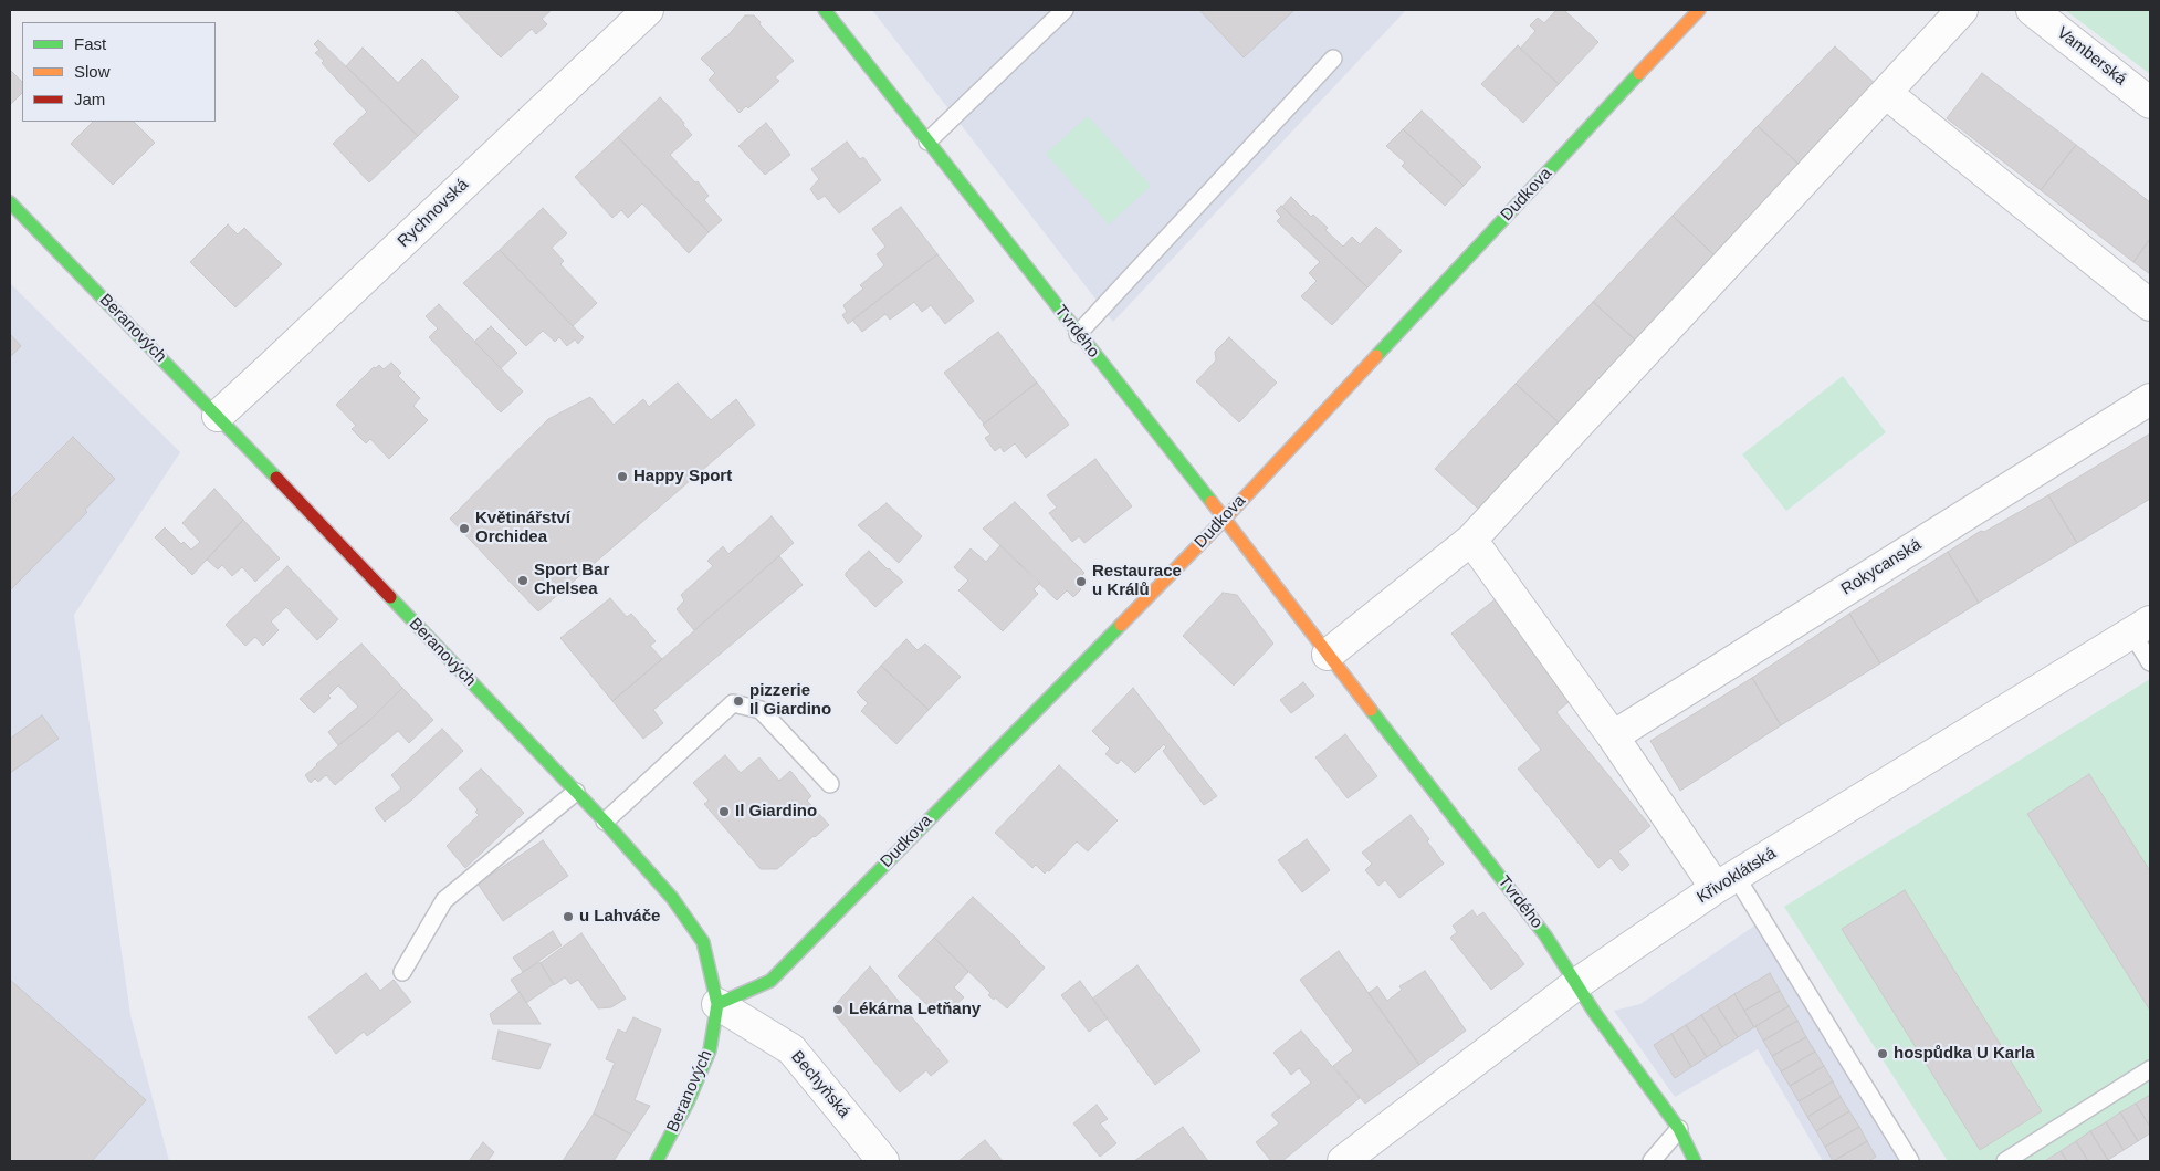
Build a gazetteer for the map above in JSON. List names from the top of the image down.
{
  "streets": {
    "street": [
      "Vamberská",
      "Dudkova",
      "Rychnovská",
      "Beranových",
      "Tvrdého",
      "Rokycanská",
      "Křivoklátská",
      "Bechyňská"
    ]
  },
  "crossings": [
    ["Dudkova", "Beranových"],
    ["Dudkova", "Tvrdého"],
    ["Dudkova", "Bechyňská"],
    ["Rychnovská", "Beranových"],
    ["Beranových", "Bechyňská"],
    ["Tvrdého", "Křivoklátská"]
  ],
  "places": [
    "Happy Sport",
    "Květinářství Orchidea",
    "Sport Bar Chelsea",
    "Restaurace u Králů",
    "pizzerie Il Giardino",
    "Il Giardino",
    "u Lahváče",
    "Lékárna Letňany",
    "hospůdka U Karla"
  ],
  "legend": ["Fast", "Slow", "Jam"]
}
